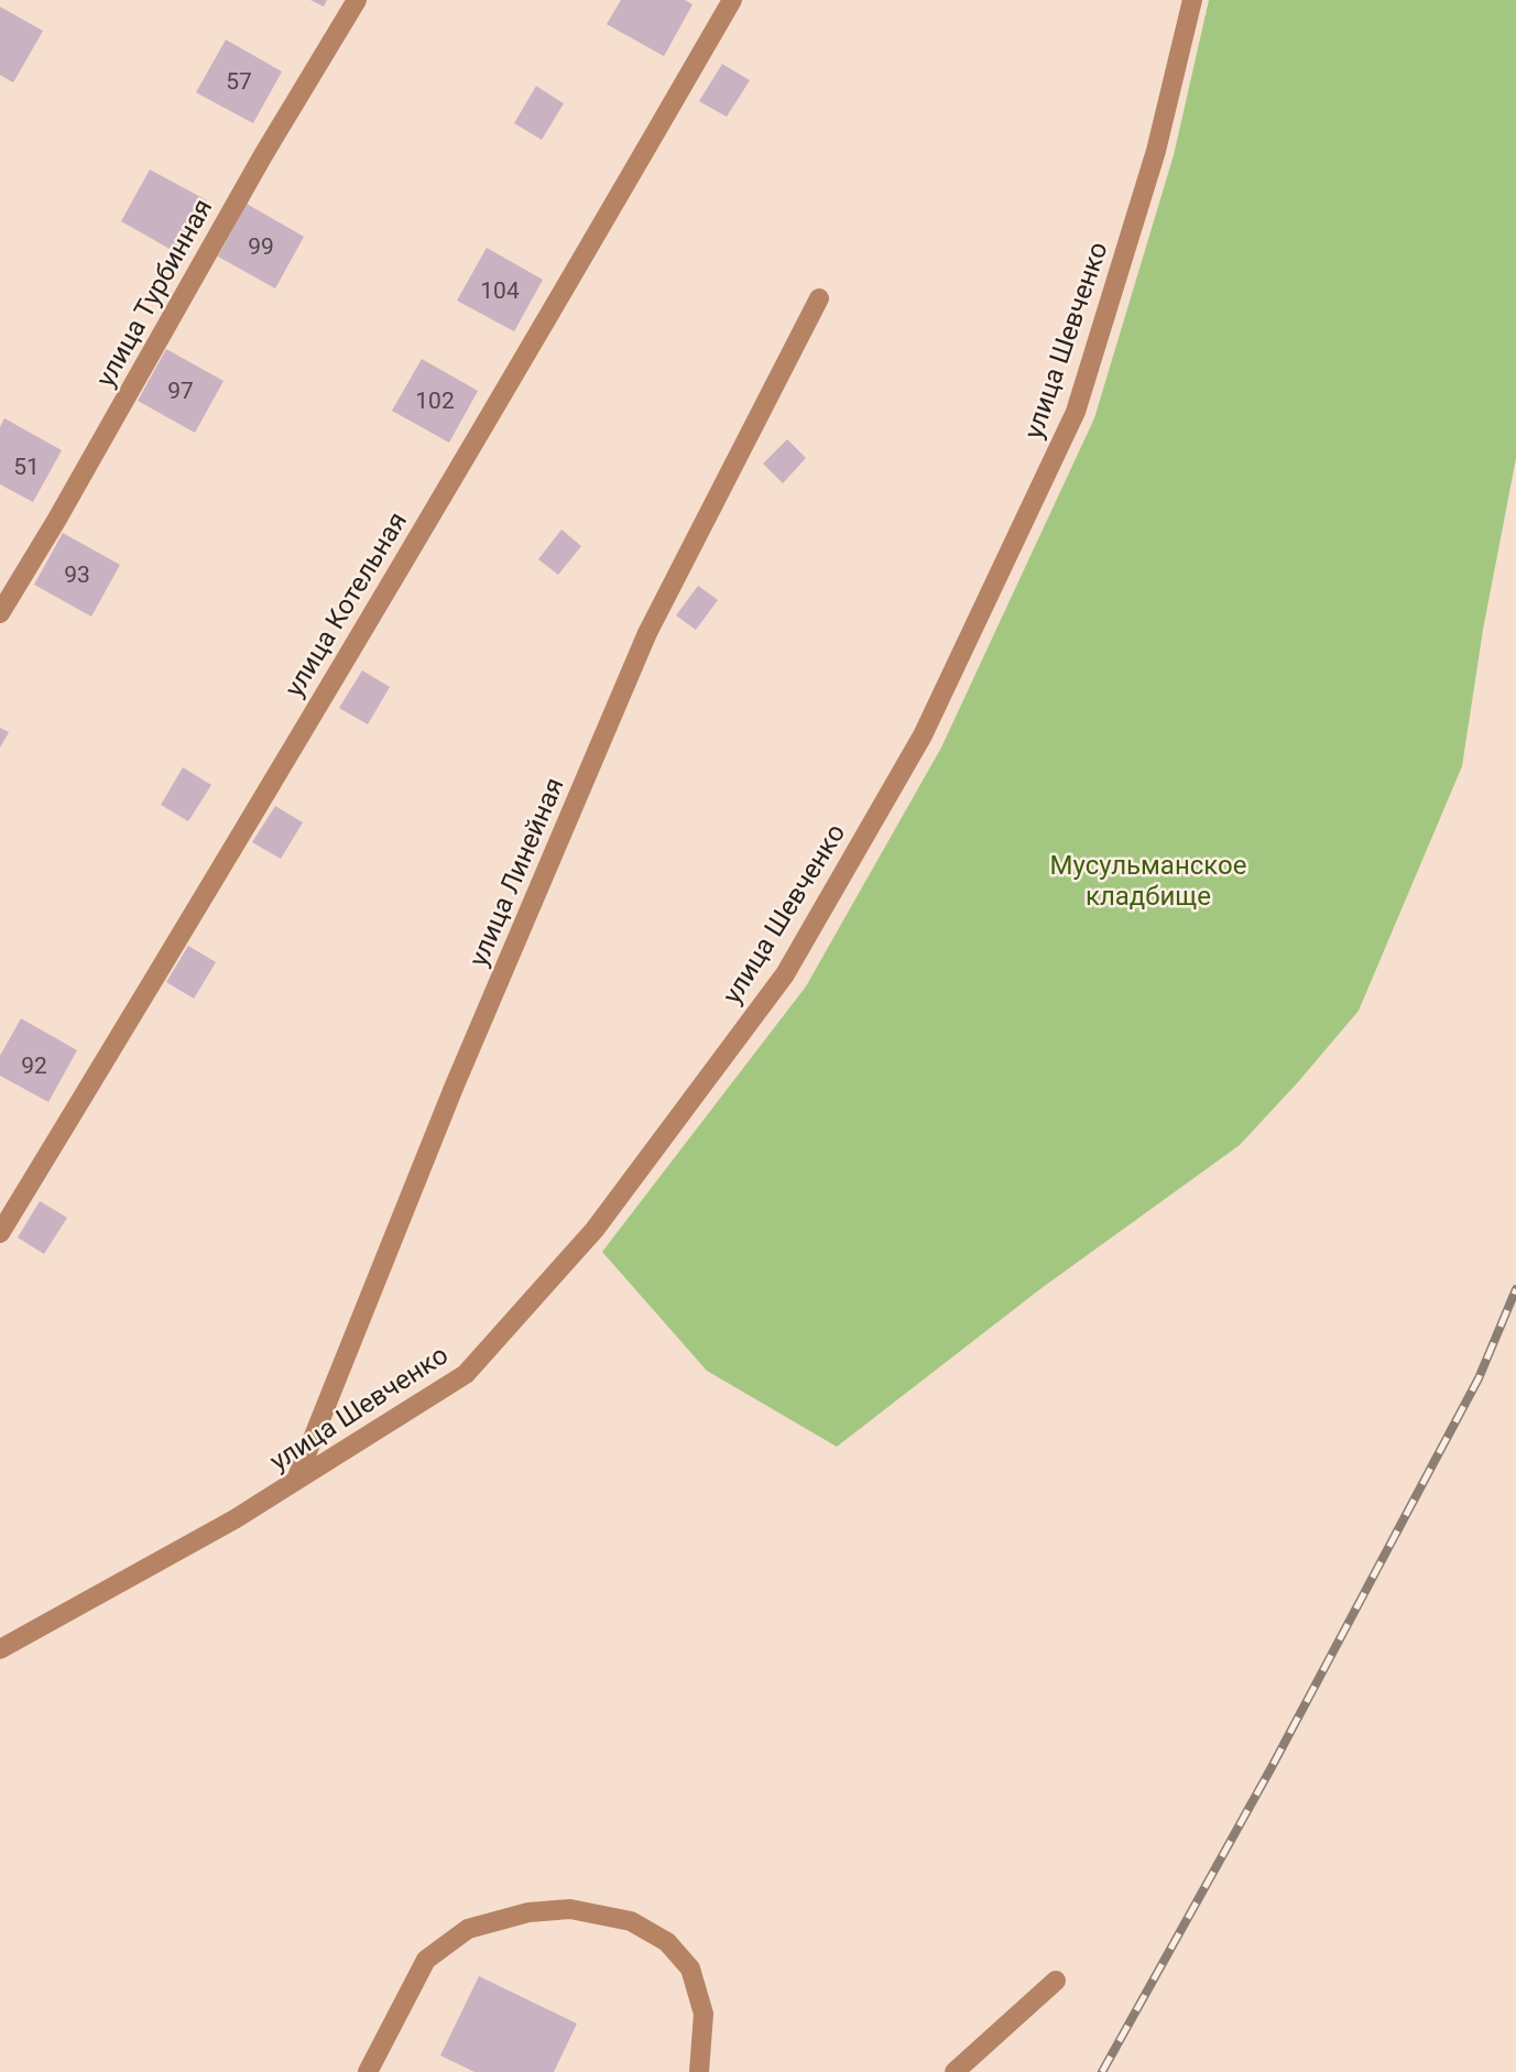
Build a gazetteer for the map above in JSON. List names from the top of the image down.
{
  "streets": {
    "street": [
      "улица Турбинная",
      "улица Шевченко",
      "улица Котельная",
      "улица Линейная"
    ]
  },
  "crossings": [
    ["улица Шевченко", "улица Линейная"]
  ],
  "parks": ["Мусульманское кладбище"],
  "house_numbers": [
    "57",
    "99",
    "104",
    "97",
    "102",
    "51",
    "93",
    "92"
  ]
}
